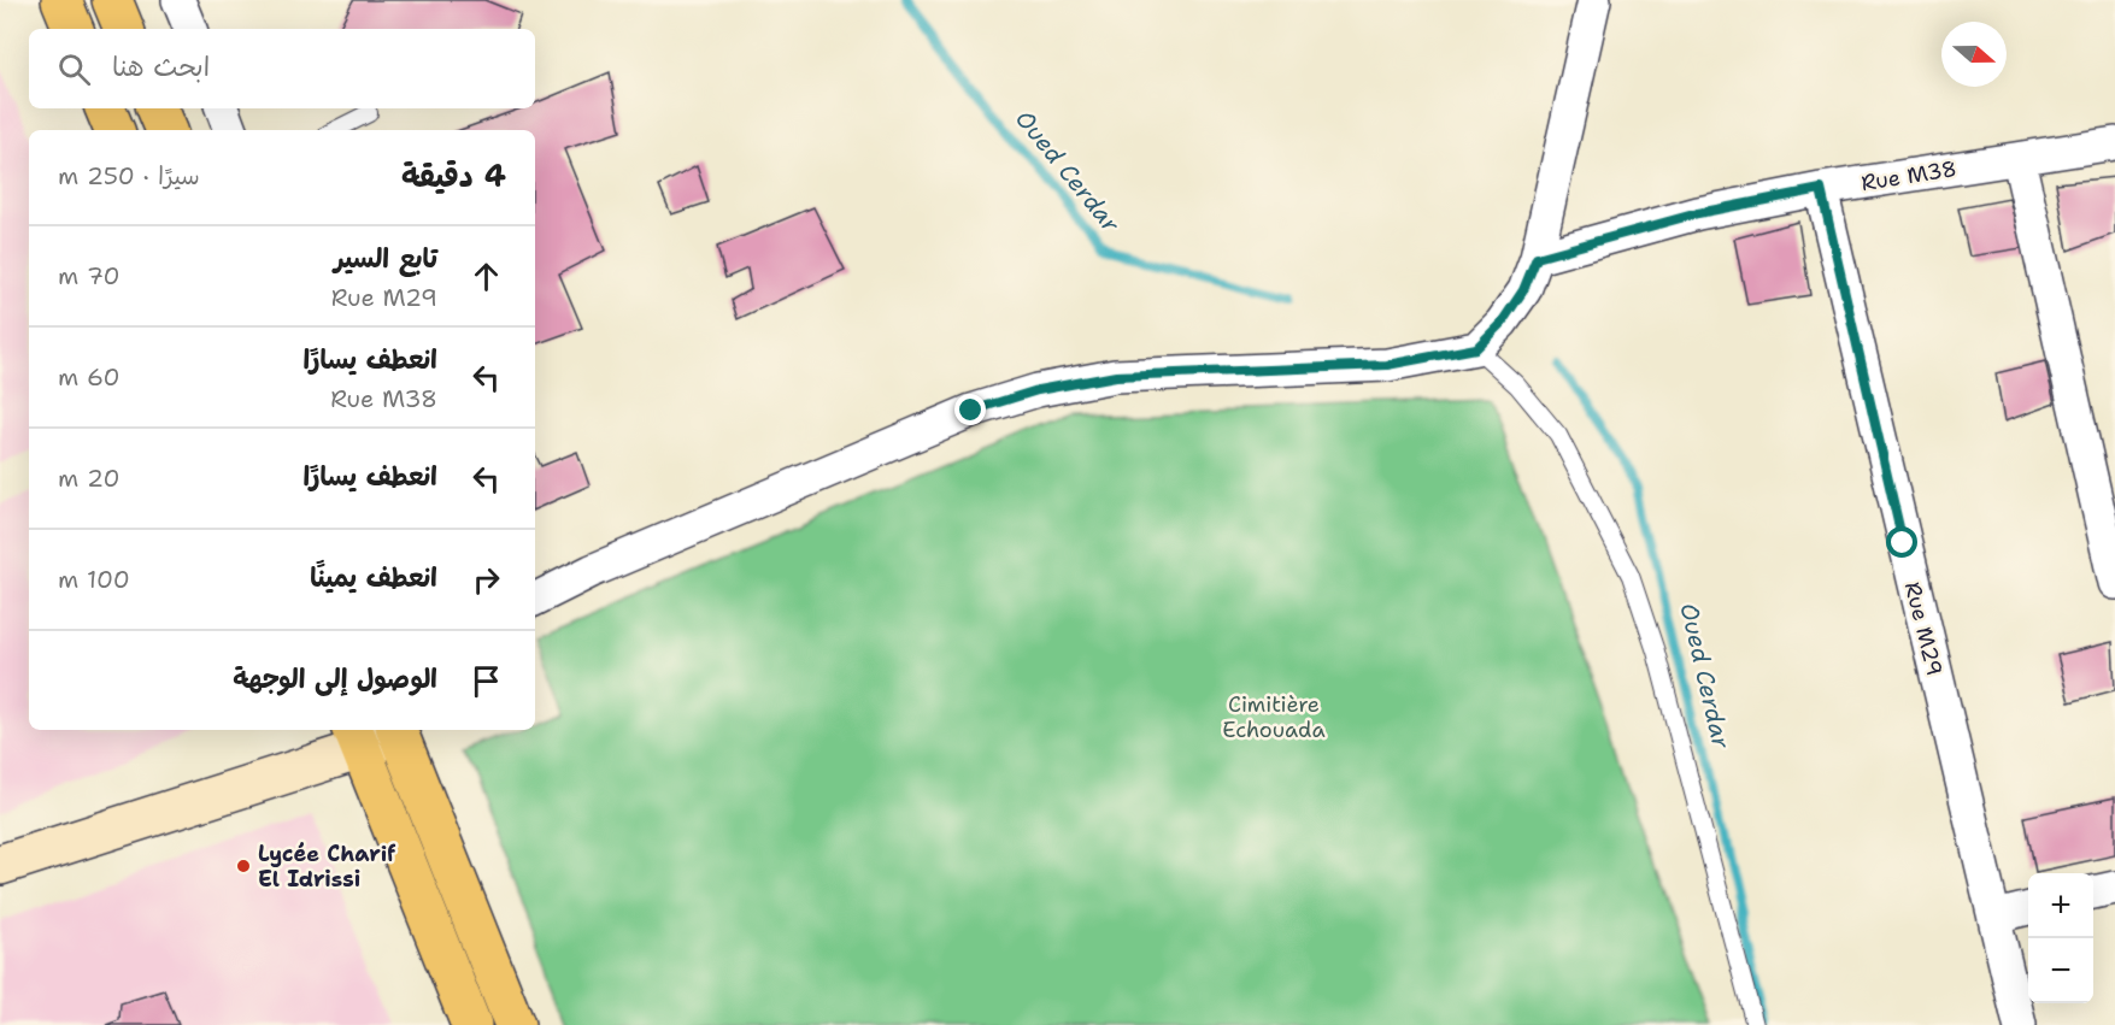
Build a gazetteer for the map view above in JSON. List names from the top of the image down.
{
  "streets": {
    "street": ["Rue M38", "Rue M29"]
  },
  "crossings": [
    ["Rue M38", "Rue M29"]
  ],
  "water": ["Oued Cerdar"],
  "parks": ["Cimitière Echouada"],
  "places": ["Lycée Charif El Idrissi"],
  "north": "right",
  "page": {
    "search": "ابحث هنا",
    "heading": ["4 دقيقة", "سيرًا · 250 m"],
    "list": [
      ["تابع السير", "Rue M29", "70 m"],
      ["انعطف يسارًا", "Rue M38", "60 m"],
      ["انعطف يسارًا", "20 m"],
      ["انعطف يمينًا", "100 m"],
      "الوصول إلى الوجهة"
    ],
    "map_buttons": ["+", "−"]
  }
}
